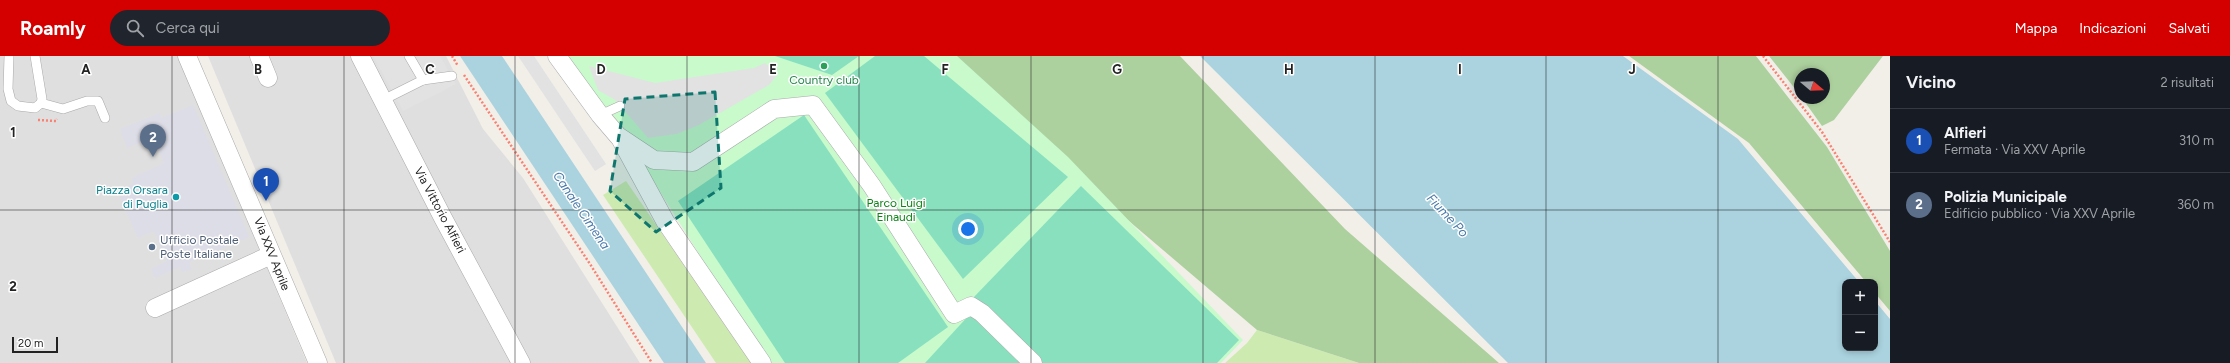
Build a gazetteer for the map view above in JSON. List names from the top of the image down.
{
  "streets": {
    "street": ["Via Vittorio Alfieri", "Via XXV Aprile"]
  },
  "water": ["Canale Cimena", "Fiume Po"],
  "parks": ["Parco Luigi Einaudi"],
  "places": ["Country club", "Piazza Orsara di Puglia", "Ufficio Postale Poste Italiane"],
  "scale_bar": "20 m",
  "north": "right",
  "page": {
    "header": "Roamly",
    "search": "Cerca qui",
    "nav": ["Mappa", "Indicazioni", "Salvati"],
    "heading": ["Vicino", "2 risultati"],
    "list": [
      {
        "mark": "1",
        "name": "Alfieri",
        "note": "Fermata · Via XXV Aprile",
        "value": "310 m"
      },
      {
        "mark": "2",
        "name": "Polizia Municipale",
        "note": "Edificio pubblico · Via XXV Aprile",
        "value": "360 m"
      }
    ],
    "pins": ["2", "1"],
    "map_buttons": ["+", "−"],
    "scale": "20 m"
  },
  "grid": {
    "columns": [
      "A",
      "B",
      "C",
      "D",
      "E",
      "F",
      "G",
      "H",
      "I",
      "J"
    ],
    "rows": ["1", "2"]
  }
}
